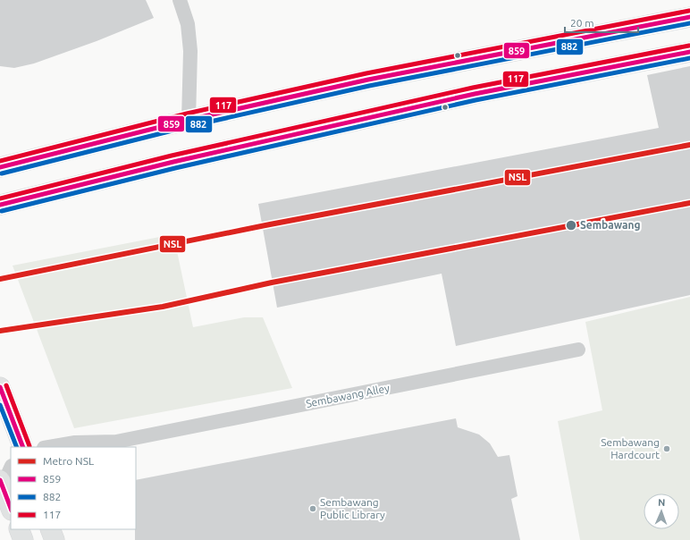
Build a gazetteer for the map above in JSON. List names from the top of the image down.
{
  "streets": {
    "lane": ["Sembawang Alley"]
  },
  "places": ["Sembawang", "Sembawang Hardcourt", "Sembawang Public Library"],
  "lines": [
    "transit line 117",
    "transit line 859",
    "transit line 882",
    "metro line NSL"
  ],
  "legend": [
    "Metro NSL",
    "859",
    "882",
    "117"
  ],
  "scale_bar": "20 m",
  "north": "top"
}
